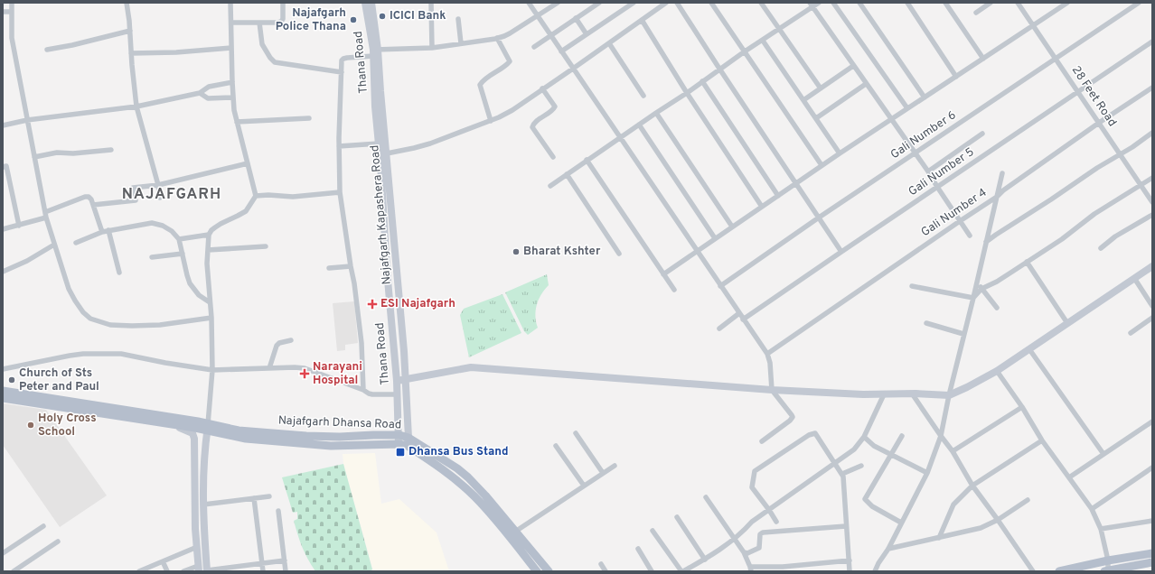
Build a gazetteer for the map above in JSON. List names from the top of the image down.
{
  "streets": {
    "main road": ["Thana Road", "Najafgarh Kapashera Road", "Najafgarh Dhansa Road"],
    "street": [
      "28 Feet Road",
      "Gali Number 6",
      "Gali Number 5",
      "Gali Number 4"
    ]
  },
  "crossings": [
    ["Thana Road", "Najafgarh Kapashera Road"],
    ["Thana Road", "Najafgarh Dhansa Road"],
    ["28 Feet Road", "Gali Number 6"],
    ["28 Feet Road", "Gali Number 5"],
    ["28 Feet Road", "Gali Number 4"],
    ["Najafgarh Kapashera Road", "Najafgarh Dhansa Road"]
  ],
  "districts": ["NAJAFGARH"],
  "places": {
    "other": [
      "ICICI Bank",
      "Najafgarh Police Thana",
      "Bharat Kshter",
      "Church of Sts Peter and Paul",
      "Holy Cross School"
    ],
    "health": ["ESI Najafgarh", "Narayani Hospital"],
    "transit": ["Dhansa Bus Stand"]
  }
}
